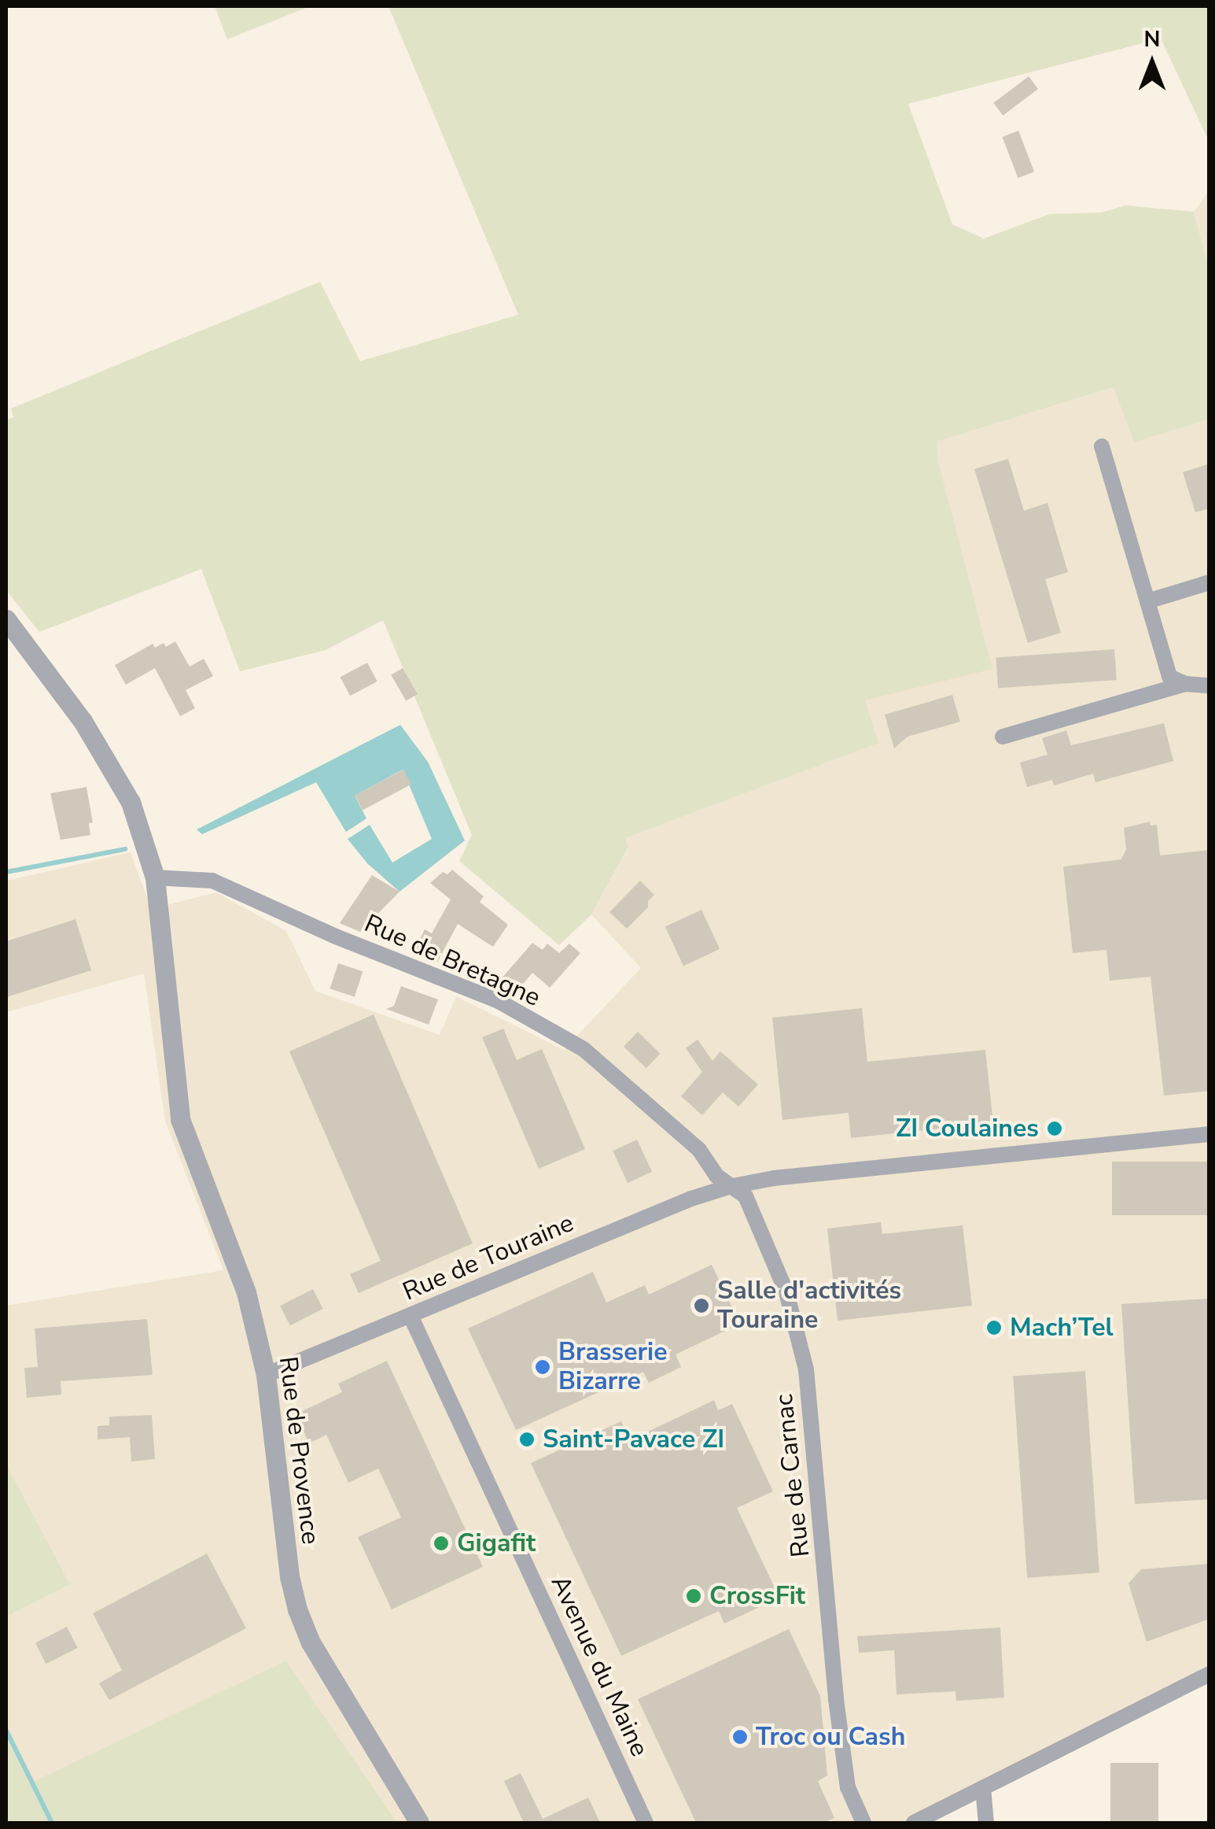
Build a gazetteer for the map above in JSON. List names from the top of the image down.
{
  "streets": {
    "street": [
      "Rue de Bretagne",
      "Rue de Touraine",
      "Rue de Provence",
      "Rue de Carnac",
      "Avenue du Maine"
    ]
  },
  "crossings": [
    ["Rue de Bretagne", "Rue de Touraine"],
    ["Rue de Bretagne", "Rue de Provence"],
    ["Rue de Bretagne", "Rue de Carnac"],
    ["Rue de Touraine", "Rue de Provence"],
    ["Rue de Touraine", "Rue de Carnac"],
    ["Rue de Touraine", "Avenue du Maine"]
  ],
  "places": [
    "ZI Coulaines",
    "Salle d'activités Touraine",
    "Mach’Tel",
    "Brasserie Bizarre",
    "Saint-Pavace ZI",
    "Gigafit",
    "CrossFit",
    "Troc ou Cash"
  ],
  "north": "top"
}
